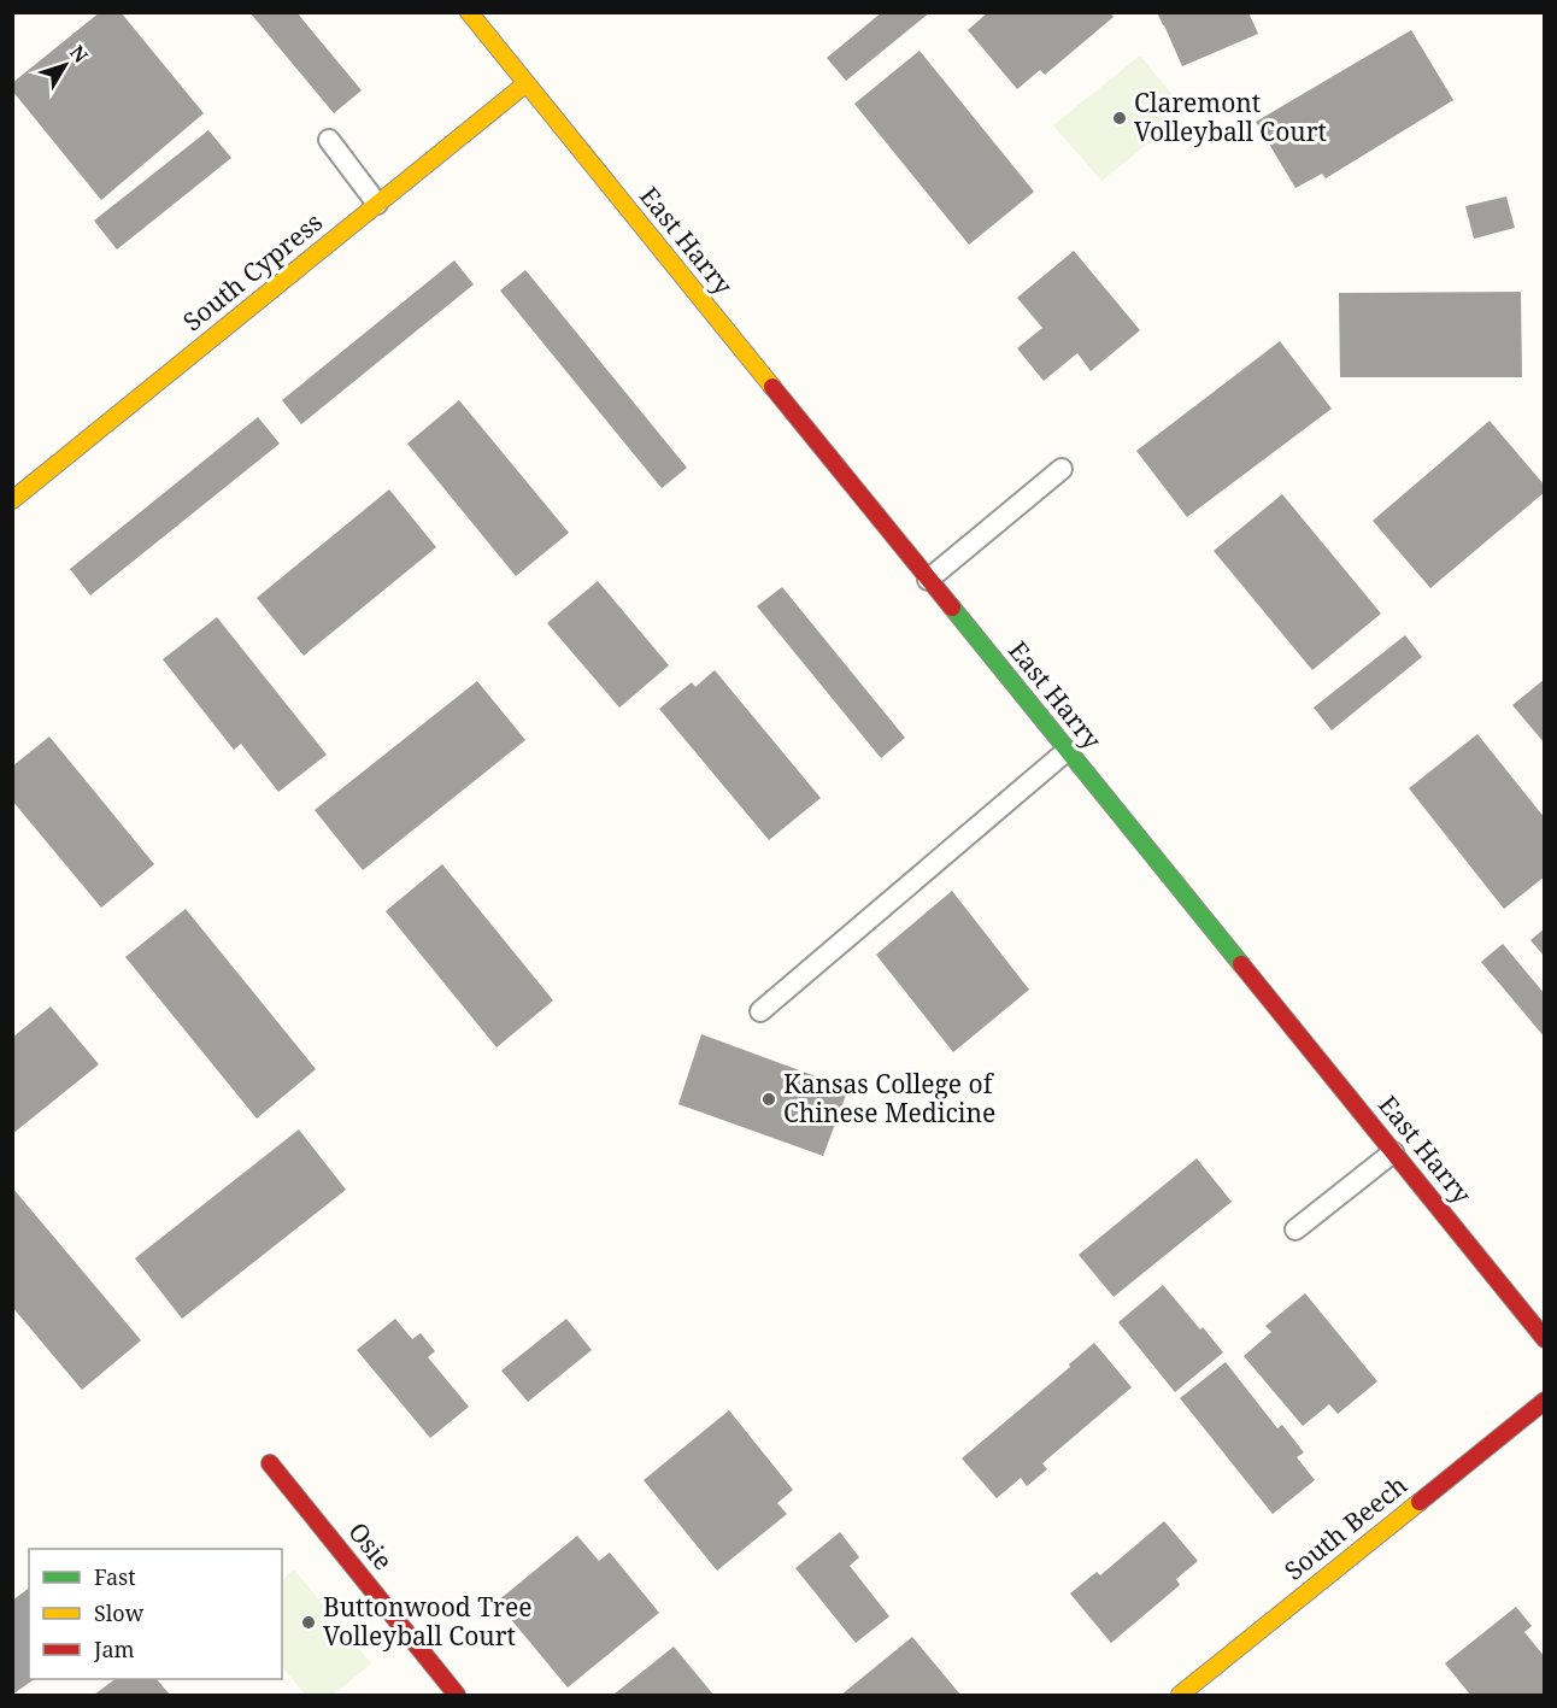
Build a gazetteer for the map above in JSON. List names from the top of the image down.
{
  "streets": {
    "main road": [
      "East Harry",
      "South Cypress",
      "South Beech",
      "Osie"
    ]
  },
  "crossings": [
    ["East Harry", "South Cypress"]
  ],
  "places": ["Claremont Volleyball Court", "Kansas College of Chinese Medicine", "Buttonwood Tree Volleyball Court"],
  "legend": ["Fast", "Slow", "Jam"],
  "north": "top right"
}
